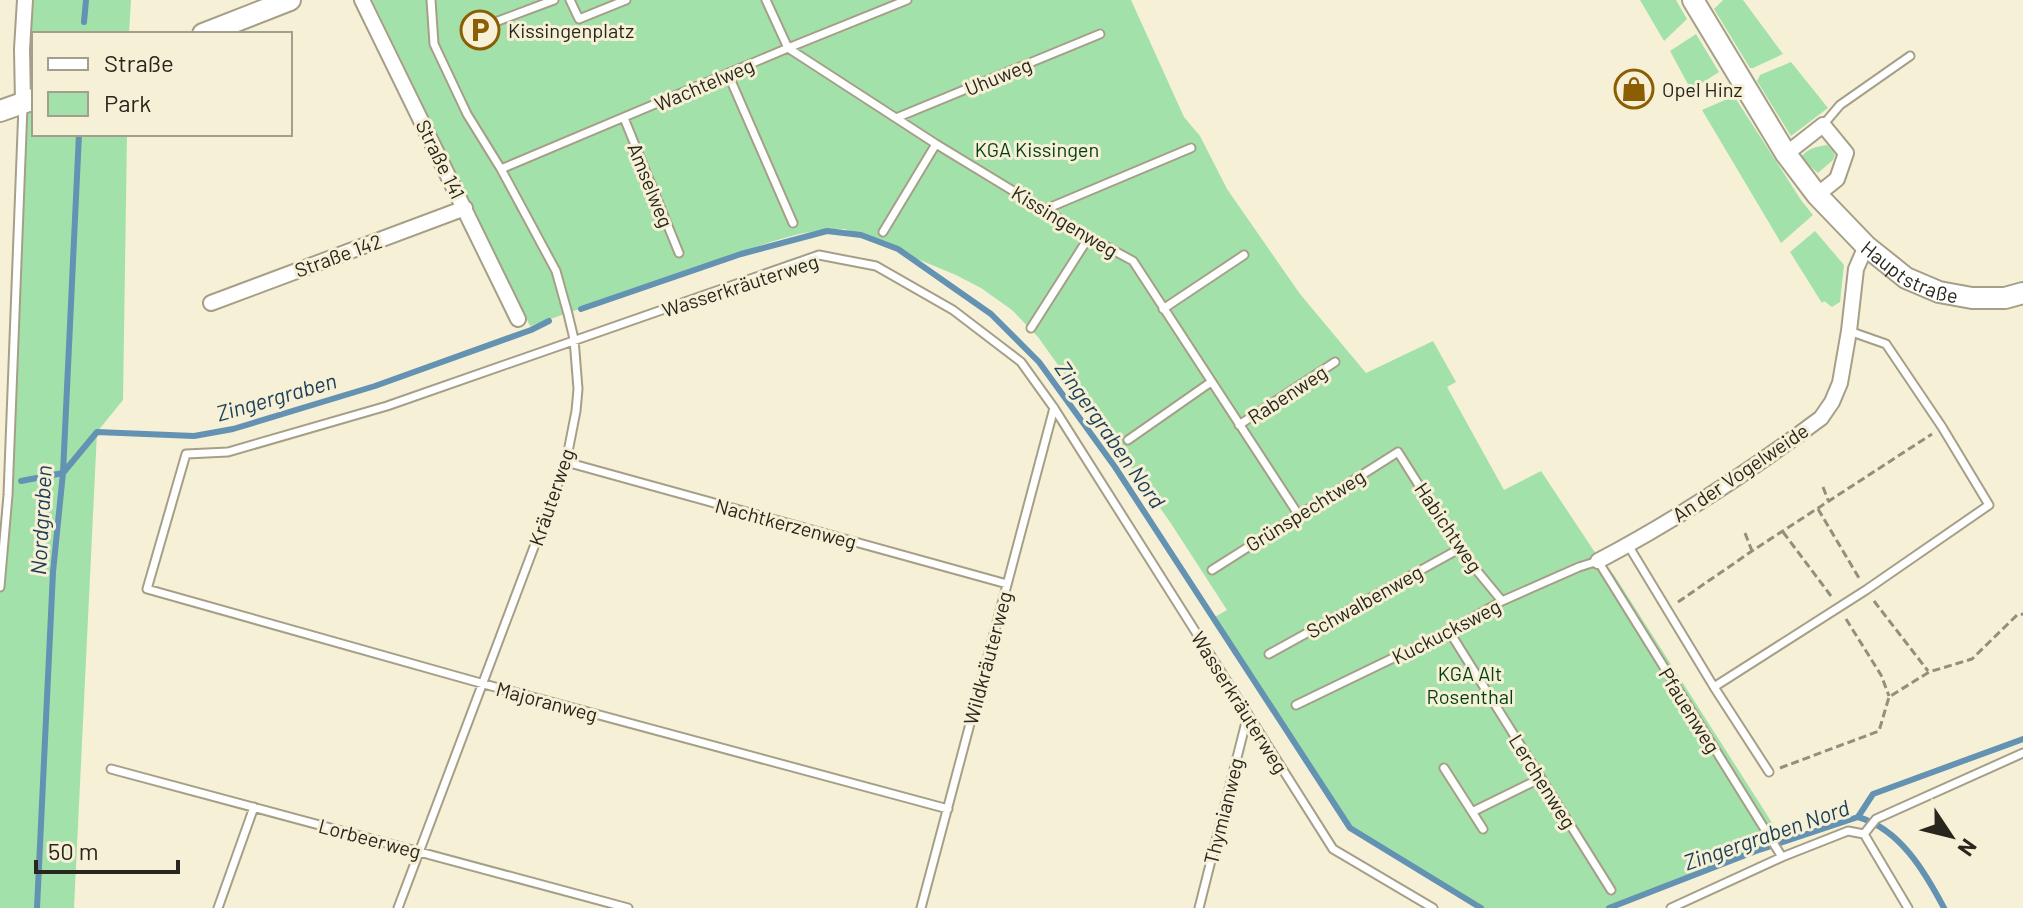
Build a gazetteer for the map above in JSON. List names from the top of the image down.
{
  "streets": {
    "street": [
      "Straße 141",
      "Straße 142",
      "Hauptstraße",
      "An der Vogelweide"
    ],
    "lane": [
      "Uhuweg",
      "Wachtelweg",
      "Amselweg",
      "Kissingenweg",
      "Wasserkräuterweg",
      "Rabenweg",
      "Kräuterweg",
      "Grünspechtweg",
      "Nachtkerzenweg",
      "Habichtweg",
      "Schwalbenweg",
      "Kuckucksweg",
      "Wildkräuterweg",
      "Majoranweg",
      "Pfauenweg",
      "Lerchenweg",
      "Thymianweg",
      "Lorbeerweg"
    ]
  },
  "crossings": [
    ["Uhuweg", "Kissingenweg"],
    ["Wachtelweg", "Amselweg"],
    ["Wachtelweg", "Kissingenweg"],
    ["Wachtelweg", "Kräuterweg"],
    ["Straße 141", "Straße 142"],
    ["Kissingenweg", "Rabenweg"],
    ["Kissingenweg", "Grünspechtweg"],
    ["Hauptstraße", "An der Vogelweide"],
    ["Wasserkräuterweg", "Kräuterweg"],
    ["Wasserkräuterweg", "Wildkräuterweg"],
    ["Wasserkräuterweg", "Majoranweg"],
    ["Wasserkräuterweg", "Thymianweg"],
    ["An der Vogelweide", "Kuckucksweg"],
    ["An der Vogelweide", "Pfauenweg"],
    ["Kräuterweg", "Nachtkerzenweg"],
    ["Kräuterweg", "Majoranweg"],
    ["Kräuterweg", "Lorbeerweg"],
    ["Grünspechtweg", "Habichtweg"],
    ["Nachtkerzenweg", "Wildkräuterweg"],
    ["Habichtweg", "Schwalbenweg"],
    ["Habichtweg", "Kuckucksweg"],
    ["Kuckucksweg", "Pfauenweg"],
    ["Kuckucksweg", "Lerchenweg"],
    ["Wildkräuterweg", "Majoranweg"]
  ],
  "water": ["Zingergraben", "Zingergraben Nord", "Nordgraben"],
  "parks": ["KGA Kissingen", "KGA Alt Rosenthal"],
  "places": {
    "parking": ["Kissingenplatz"],
    "shop": ["Opel Hinz"]
  },
  "legend": ["Straße", "Park"],
  "scale_bar": "50 m",
  "north": "bottom right"
}
